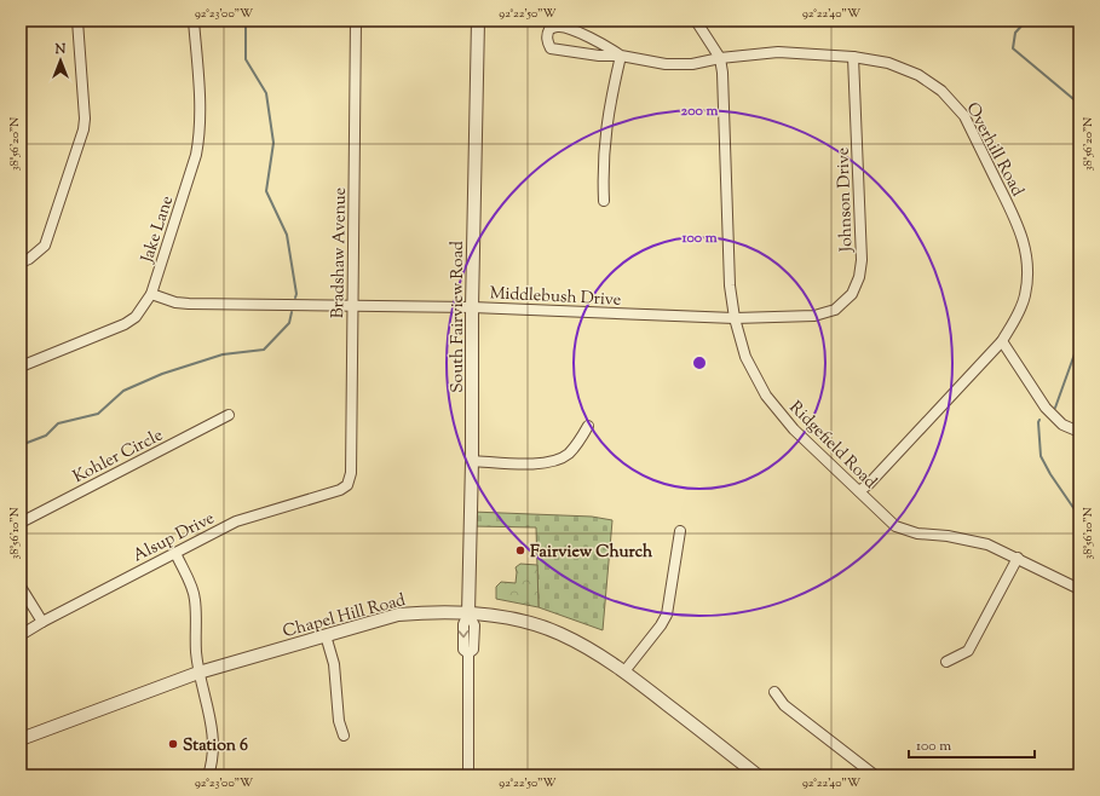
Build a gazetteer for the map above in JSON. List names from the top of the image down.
{
  "streets": {
    "street": [
      "Overhill Road",
      "Johnson Drive",
      "Jake Lane",
      "Bradshaw Avenue",
      "Middlebush Drive",
      "South Fairview Road",
      "Ridgefield Road",
      "Kohler Circle",
      "Alsup Drive",
      "Chapel Hill Road"
    ]
  },
  "crossings": [
    ["Overhill Road", "Johnson Drive"],
    ["Overhill Road", "Ridgefield Road"],
    ["Johnson Drive", "Middlebush Drive"],
    ["Jake Lane", "Middlebush Drive"],
    ["Bradshaw Avenue", "Middlebush Drive"],
    ["Bradshaw Avenue", "Alsup Drive"],
    ["Middlebush Drive", "South Fairview Road"],
    ["Middlebush Drive", "Ridgefield Road"],
    ["South Fairview Road", "Chapel Hill Road"]
  ],
  "places": ["Fairview Church", "Station 6"],
  "scale_bar": "100 m",
  "north": "top",
  "coordinates": [
    "92°23'00\"W",
    "92°22'50\"W",
    "92°22'40\"W",
    "38°56'20\"N",
    "38°56'10\"N"
  ],
  "rings": ["200 m", "100 m"]
}
